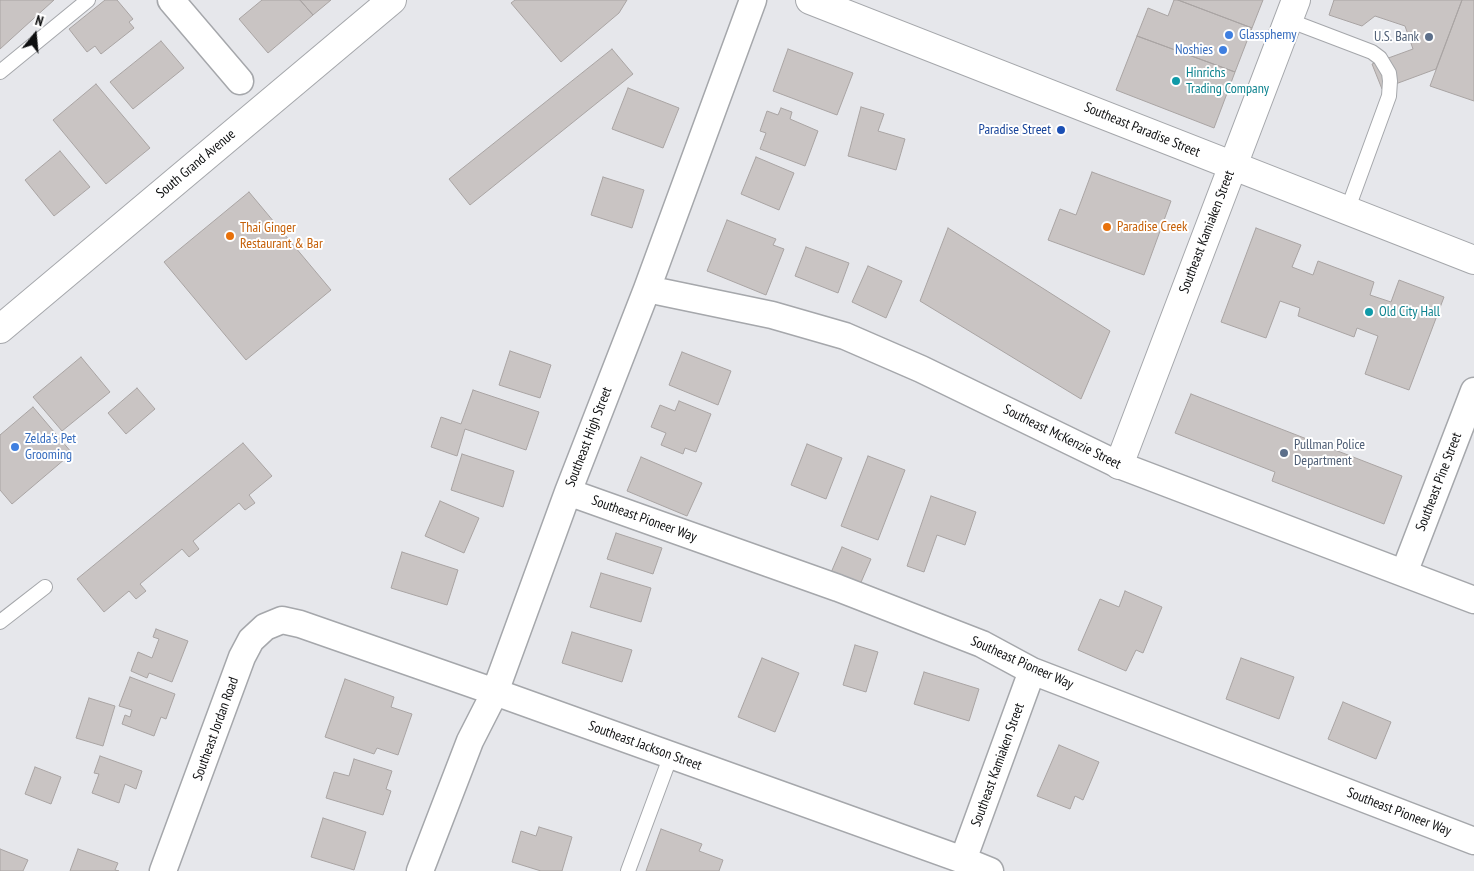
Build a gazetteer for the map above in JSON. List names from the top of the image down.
{
  "streets": {
    "main road": ["Southeast Paradise Street", "South Grand Avenue", "Southeast Kamiaken Street"],
    "street": [
      "Southeast High Street",
      "Southeast McKenzie Street",
      "Southeast Pine Street",
      "Southeast Pioneer Way",
      "Southeast Jordan Road",
      "Southeast Jackson Street"
    ]
  },
  "crossings": [
    ["Southeast Paradise Street", "Southeast Kamiaken Street"],
    ["Southeast Kamiaken Street", "Southeast McKenzie Street"],
    ["Southeast Kamiaken Street", "Southeast Pioneer Way"],
    ["Southeast Kamiaken Street", "Southeast Jackson Street"],
    ["Southeast High Street", "Southeast McKenzie Street"],
    ["Southeast High Street", "Southeast Pioneer Way"],
    ["Southeast High Street", "Southeast Jackson Street"],
    ["Southeast McKenzie Street", "Southeast Pine Street"],
    ["Southeast Jordan Road", "Southeast Jackson Street"]
  ],
  "places": [
    "Glassphemy",
    "U.S. Bank",
    "Noshies",
    "Hinrichs Trading Company",
    "Paradise Street",
    "Paradise Creek",
    "Thai Ginger Restaurant & Bar",
    "Old City Hall",
    "Zelda's Pet Grooming",
    "Pullman Police Department"
  ],
  "north": "top"
}
